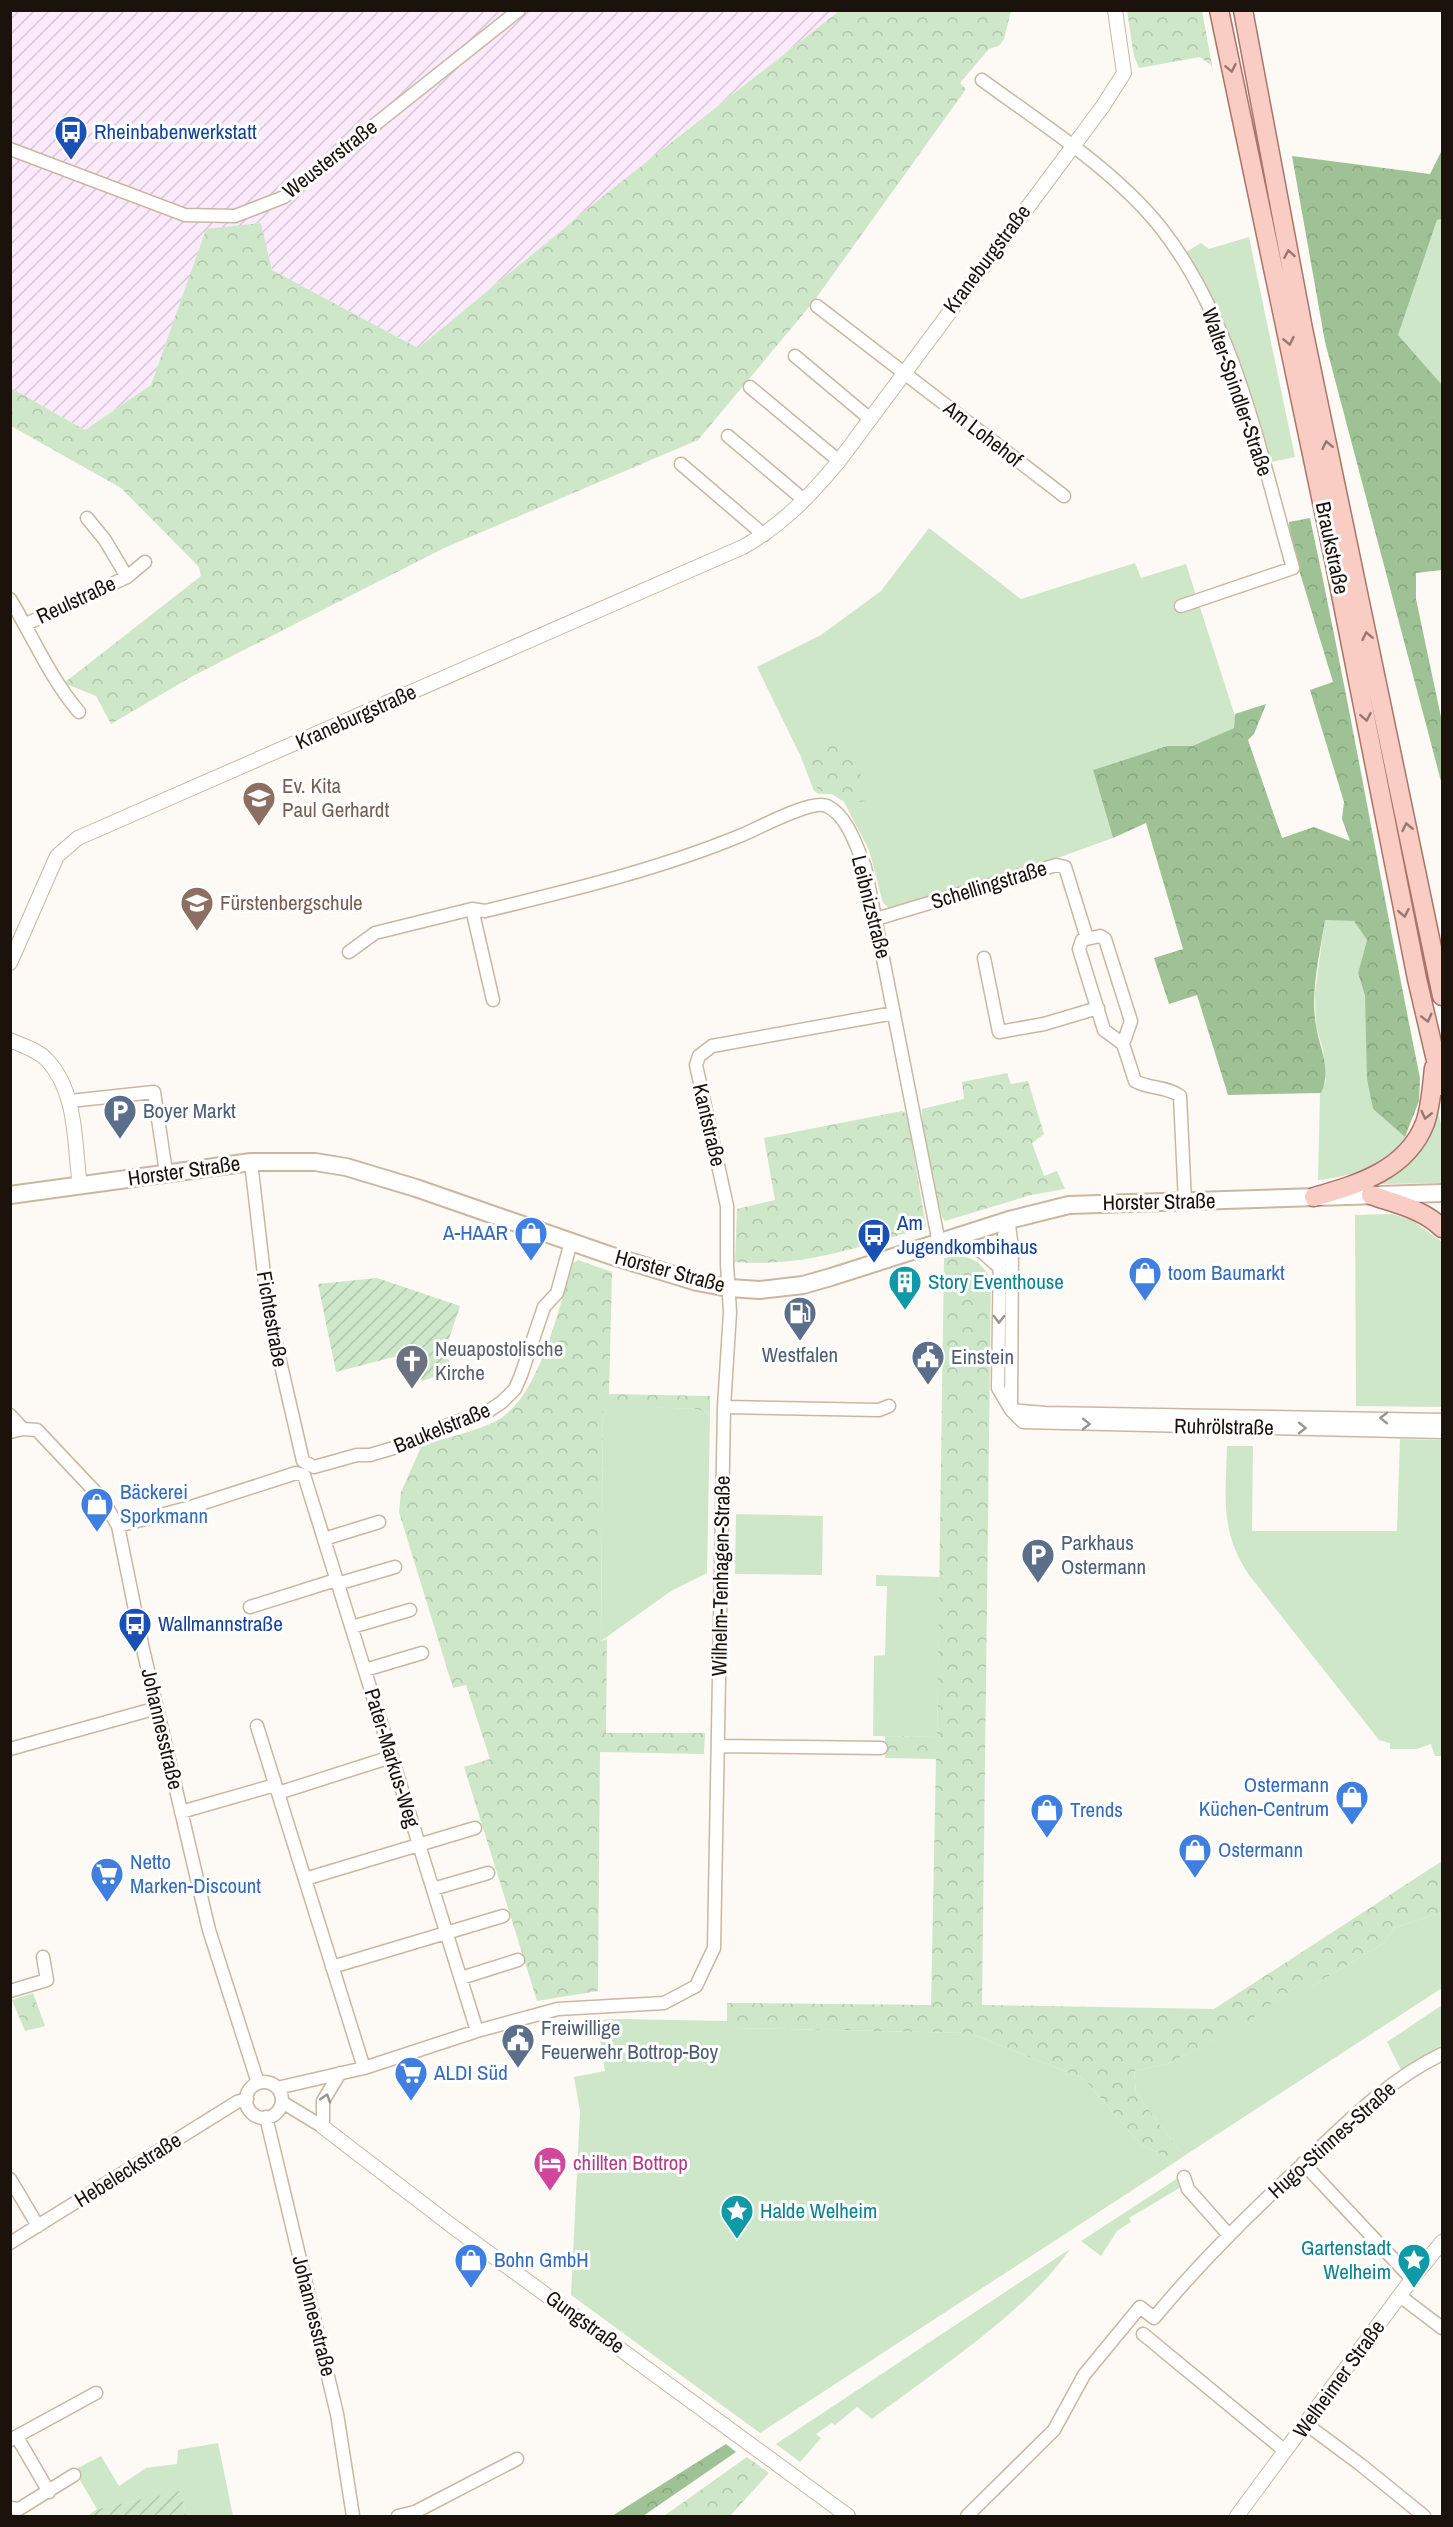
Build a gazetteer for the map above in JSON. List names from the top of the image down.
{
  "streets": {
    "main road": ["Braukstraße", "Horster Straße"],
    "street": [
      "Weusterstraße",
      "Kraneburgstraße",
      "Walter-Spindler-Straße",
      "Am Lohehof",
      "Reulstraße",
      "Schellingstraße",
      "Leibnizstraße",
      "Kantstraße",
      "Fichtestraße",
      "Ruhrölstraße",
      "Baukelstraße",
      "Wilhelm-Tenhagen-Straße",
      "Johannesstraße",
      "Pater-Markus-Weg",
      "Hugo-Stinnes-Straße",
      "Hebeleckstraße",
      "Gungstraße",
      "Welheimer Straße"
    ]
  },
  "crossings": [
    ["Kraneburgstraße", "Walter-Spindler-Straße"],
    ["Kraneburgstraße", "Am Lohehof"],
    ["Schellingstraße", "Leibnizstraße"],
    ["Leibnizstraße", "Kantstraße"],
    ["Leibnizstraße", "Horster Straße"],
    ["Kantstraße", "Horster Straße"],
    ["Kantstraße", "Wilhelm-Tenhagen-Straße"],
    ["Horster Straße", "Fichtestraße"],
    ["Horster Straße", "Baukelstraße"],
    ["Horster Straße", "Wilhelm-Tenhagen-Straße"],
    ["Fichtestraße", "Baukelstraße"],
    ["Wilhelm-Tenhagen-Straße", "Johannesstraße"],
    ["Wilhelm-Tenhagen-Straße", "Pater-Markus-Weg"],
    ["Wilhelm-Tenhagen-Straße", "Hebeleckstraße"],
    ["Wilhelm-Tenhagen-Straße", "Gungstraße"],
    ["Johannesstraße", "Pater-Markus-Weg"],
    ["Johannesstraße", "Hebeleckstraße"],
    ["Johannesstraße", "Gungstraße"],
    ["Hebeleckstraße", "Gungstraße"]
  ],
  "places": {
    "bus stop": ["Rheinbabenwerkstatt", "Am Jugendkombihaus", "Wallmannstraße"],
    "school or university": ["Ev. Kita Paul Gerhardt", "Fürstenbergschule"],
    "parking": ["Boyer Markt", "Parkhaus Ostermann"],
    "shop": [
      "A-HAAR",
      "toom Baumarkt",
      "Bäckerei Sporkmann",
      "Ostermann Küchen-Centrum",
      "Trends",
      "Ostermann",
      "Bohn GmbH"
    ],
    "building": ["Story Eventhouse"],
    "fuel station": ["Westfalen"],
    "public building": ["Einstein", "Freiwillige Feuerwehr Bottrop-Boy"],
    "church": ["Neuapostolische Kirche"],
    "supermarket": ["Netto Marken-Discount", "ALDI Süd"],
    "hotel": ["chillten Bottrop"],
    "place": ["Halde Welheim", "Gartenstadt Welheim"]
  }
}
